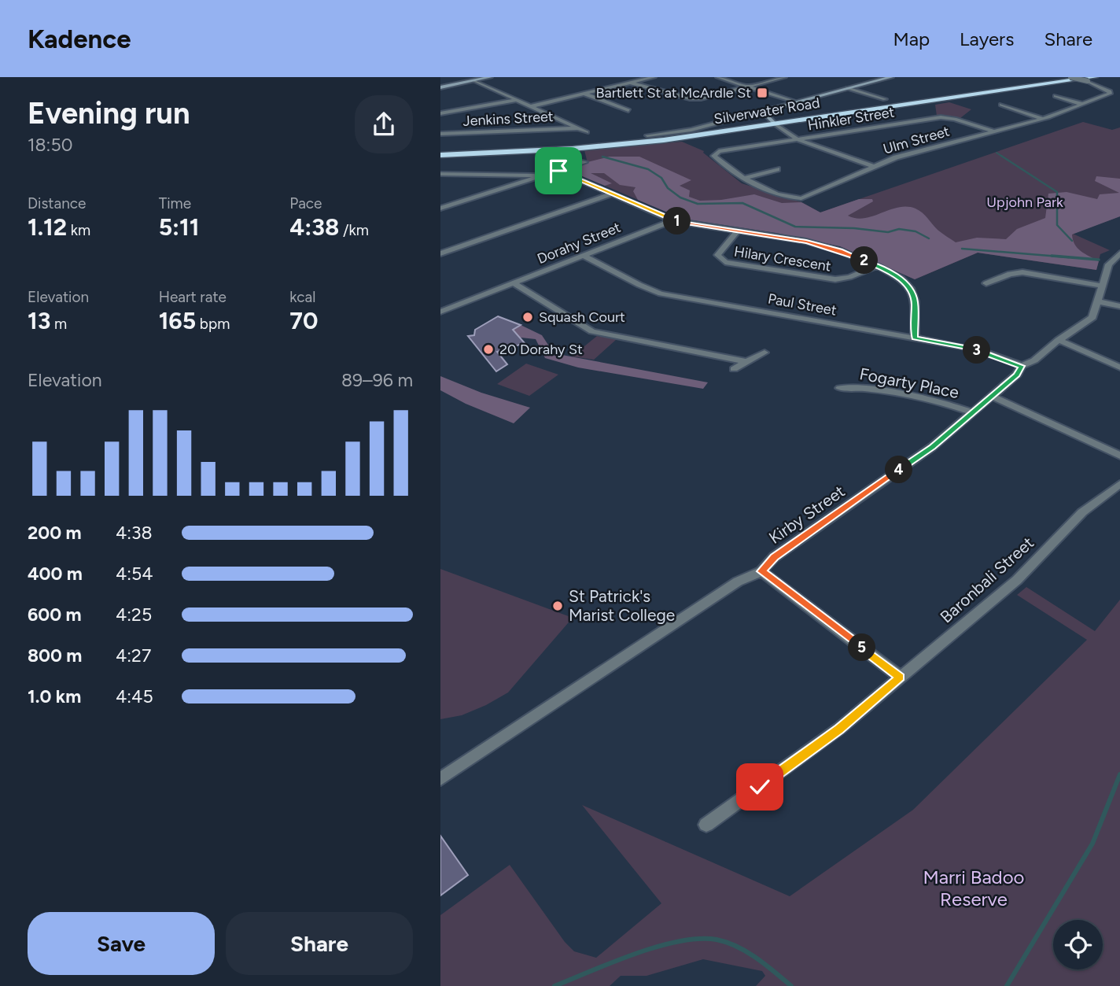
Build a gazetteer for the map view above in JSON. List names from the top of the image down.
{
  "streets": {
    "highway": ["Silverwater Road"],
    "street": [
      "Jenkins Street",
      "Hinkler Street",
      "Ulm Street",
      "Dorahy Street",
      "Hilary Crescent",
      "Paul Street",
      "Fogarty Place",
      "Kirby Street",
      "Baronbali Street"
    ]
  },
  "crossings": [
    ["Silverwater Road", "Ulm Street"],
    ["Hinkler Street", "Ulm Street"],
    ["Dorahy Street", "Paul Street"],
    ["Paul Street", "Kirby Street"],
    ["Fogarty Place", "Kirby Street"]
  ],
  "parks": ["Upjohn Park", "Marri Badoo Reserve"],
  "places": {
    "transit": ["Bartlett St at McArdle St"],
    "other": ["Squash Court", "20 Dorahy St", "St Patrick's Marist College"]
  },
  "page": {
    "header": "Kadence",
    "nav": ["Map", "Layers", "Share"],
    "heading": ["Evening run", "18:50"],
    "stats": [
      ["Distance", "1.12 km"],
      ["Time", "5:11"],
      ["Pace", "4:38 /km"],
      ["Elevation", "13 m"],
      ["Heart rate", "165 bpm"],
      ["kcal", "70"]
    ],
    "pins": [
      "1",
      "2",
      "3",
      "4",
      "5"
    ],
    "chart": ["Elevation", "89–96 m"],
    "list": [
      {
        "name": "200 m",
        "note": "4:38"
      },
      {
        "name": "400 m",
        "note": "4:54"
      },
      {
        "name": "600 m",
        "note": "4:25"
      },
      {
        "name": "800 m",
        "note": "4:27"
      },
      {
        "name": "1.0 km",
        "note": "4:45"
      }
    ],
    "buttons": ["Save", "Share"]
  }
}
